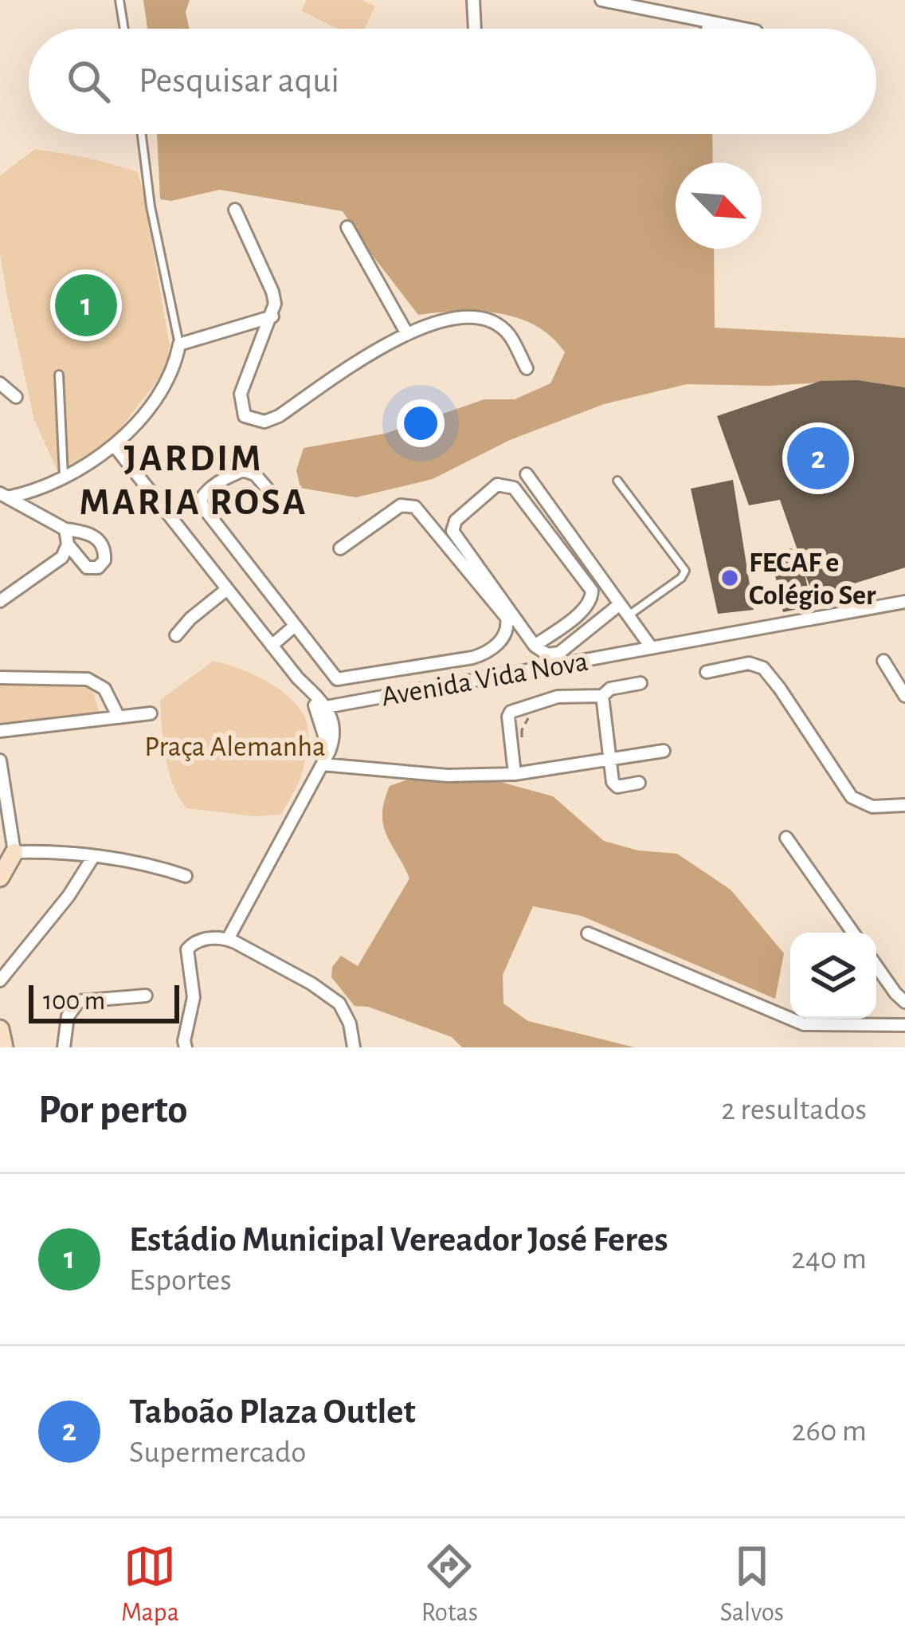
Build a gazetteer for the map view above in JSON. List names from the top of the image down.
{
  "streets": {
    "street": ["Avenida Vida Nova"]
  },
  "districts": ["JARDIM MARIA ROSA"],
  "parks": ["Praça Alemanha"],
  "places": ["FECAF e Colégio Ser"],
  "scale_bar": "100 m",
  "north": "bottom right",
  "page": {
    "search": "Pesquisar aqui",
    "pins": ["1", "2"],
    "scale": "100 m",
    "heading": ["Por perto", "2 resultados"],
    "list": [
      {
        "mark": "1",
        "name": "Estádio Municipal Vereador José Feres",
        "note": "Esportes",
        "value": "240 m"
      },
      {
        "mark": "2",
        "name": "Taboão Plaza Outlet",
        "note": "Supermercado",
        "value": "260 m"
      }
    ],
    "nav": ["Mapa", "Rotas", "Salvos"]
  }
}
